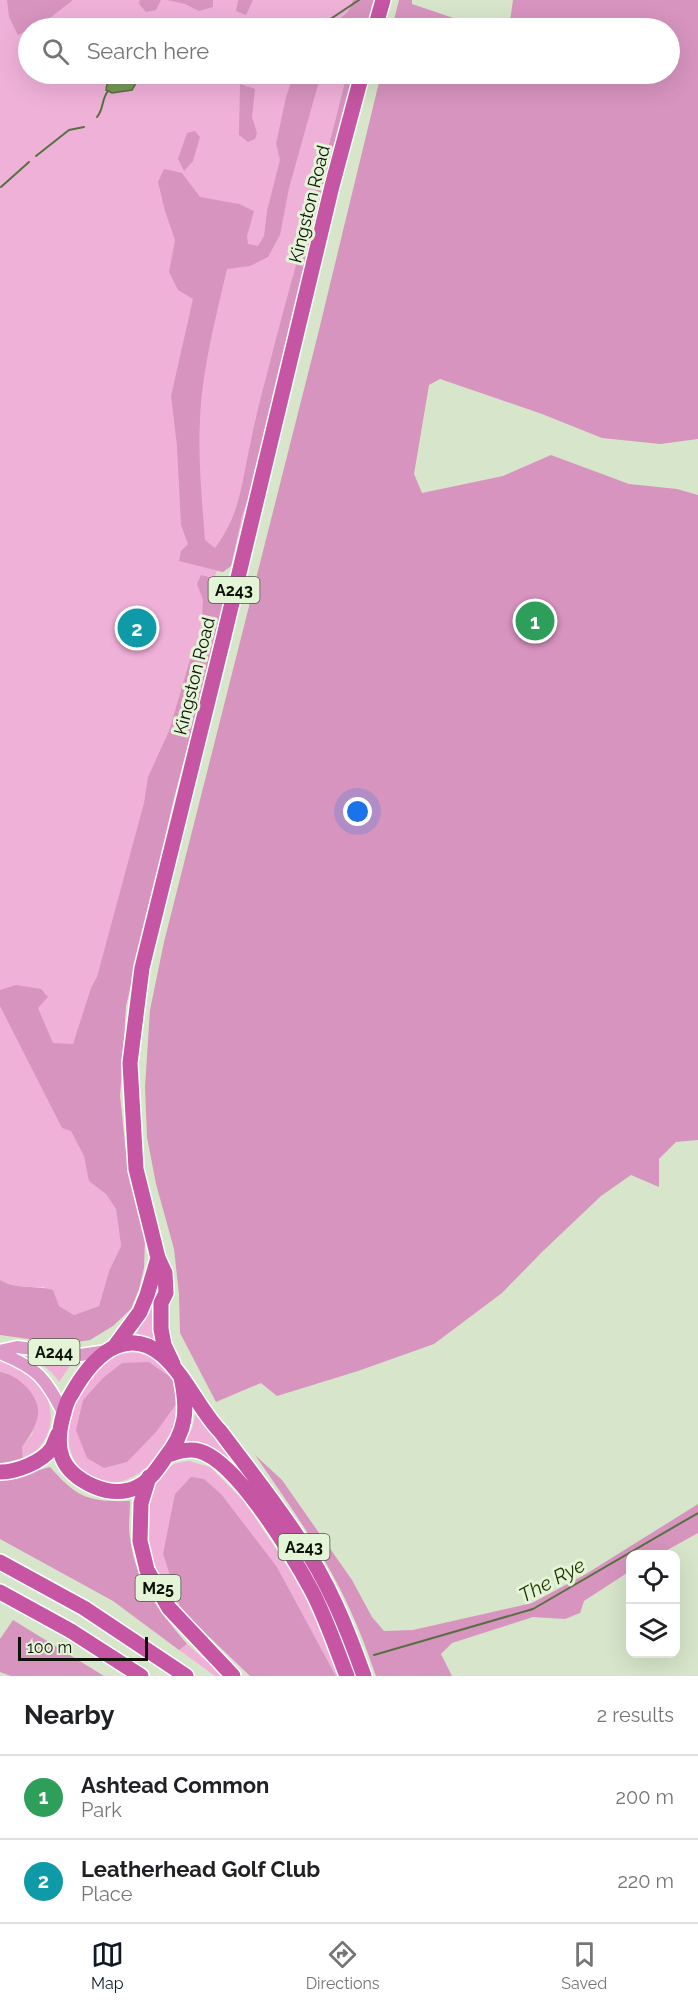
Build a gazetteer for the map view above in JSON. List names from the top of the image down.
{
  "streets": {
    "highway": ["Kingston Road", "A243", "M25"],
    "main road": ["A244"]
  },
  "crossings": [
    ["Kingston Road", "A243"],
    ["Kingston Road", "A244"],
    ["Kingston Road", "M25"],
    ["A243", "A244"],
    ["A243", "M25"],
    ["A244", "M25"]
  ],
  "water": ["The Rye"],
  "scale_bar": "100 m",
  "page": {
    "search": "Search here",
    "pins": ["1", "2"],
    "scale": "100 m",
    "heading": ["Nearby", "2 results"],
    "list": [
      {
        "mark": "1",
        "name": "Ashtead Common",
        "note": "Park",
        "value": "200 m"
      },
      {
        "mark": "2",
        "name": "Leatherhead Golf Club",
        "note": "Place",
        "value": "220 m"
      }
    ],
    "nav": ["Map", "Directions", "Saved"]
  }
}
